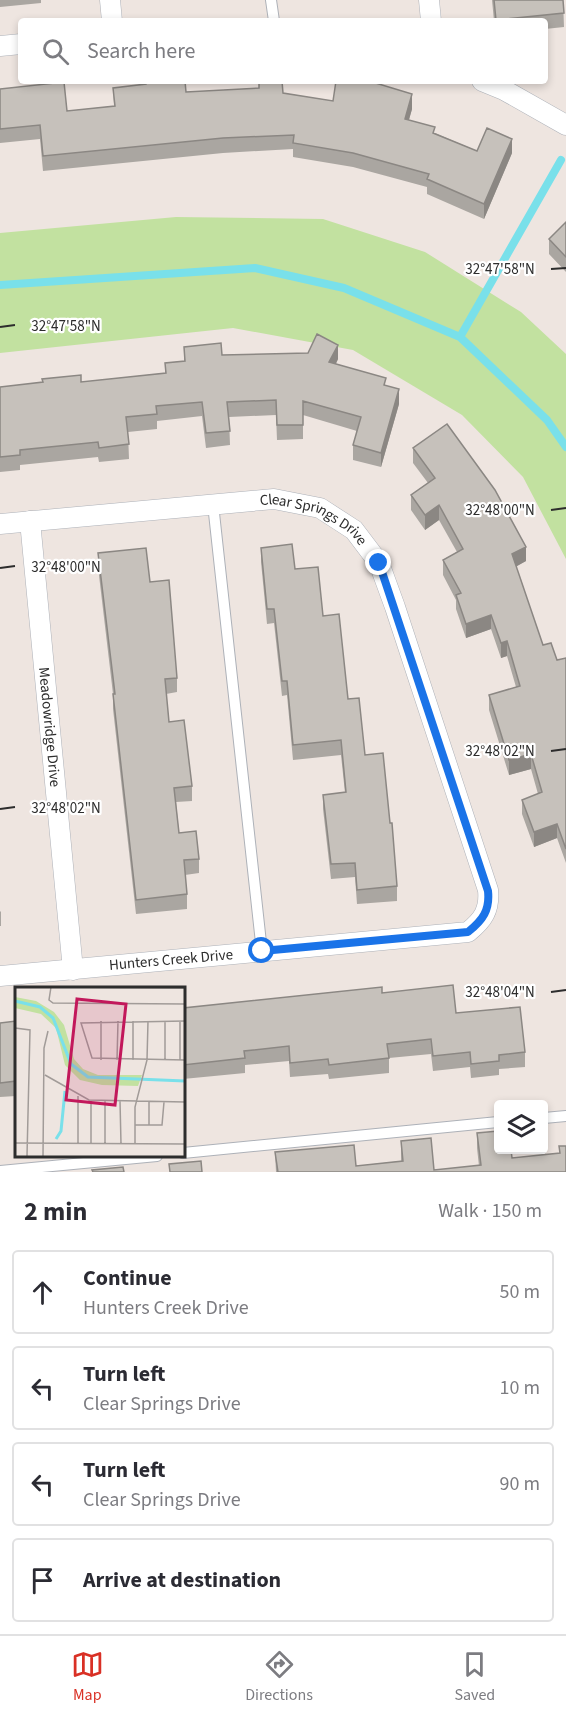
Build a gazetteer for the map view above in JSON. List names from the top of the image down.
{
  "streets": {
    "street": ["Clear Springs Drive", "Meadowridge Drive", "Hunters Creek Drive"]
  },
  "crossings": [
    ["Clear Springs Drive", "Meadowridge Drive"],
    ["Clear Springs Drive", "Hunters Creek Drive"],
    ["Meadowridge Drive", "Hunters Creek Drive"]
  ],
  "page": {
    "search": "Search here",
    "heading": ["2 min", "Walk · 150 m"],
    "list": [
      ["Continue", "Hunters Creek Drive", "50 m"],
      ["Turn left", "Clear Springs Drive", "10 m"],
      ["Turn left", "Clear Springs Drive", "90 m"],
      "Arrive at destination"
    ],
    "nav": ["Map", "Directions", "Saved"]
  },
  "coordinates": [
    "32°47'58\"N",
    "32°48'00\"N",
    "32°48'02\"N",
    "32°48'04\"N"
  ]
}
